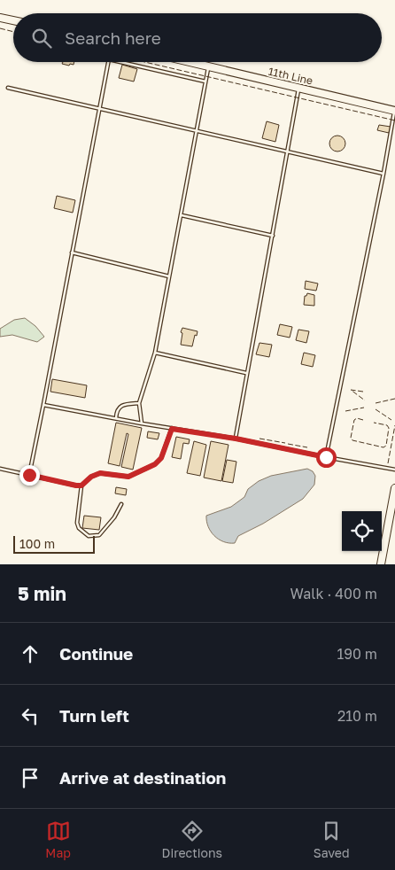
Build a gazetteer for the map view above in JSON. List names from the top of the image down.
{
  "streets": {
    "main road": ["11th Line"]
  },
  "scale_bar": "100 m",
  "page": {
    "search": "Search here",
    "scale": "100 m",
    "heading": ["5 min", "Walk · 400 m"],
    "list": [
      ["Continue", "190 m"],
      ["Turn left", "210 m"],
      "Arrive at destination"
    ],
    "nav": ["Map", "Directions", "Saved"]
  }
}
